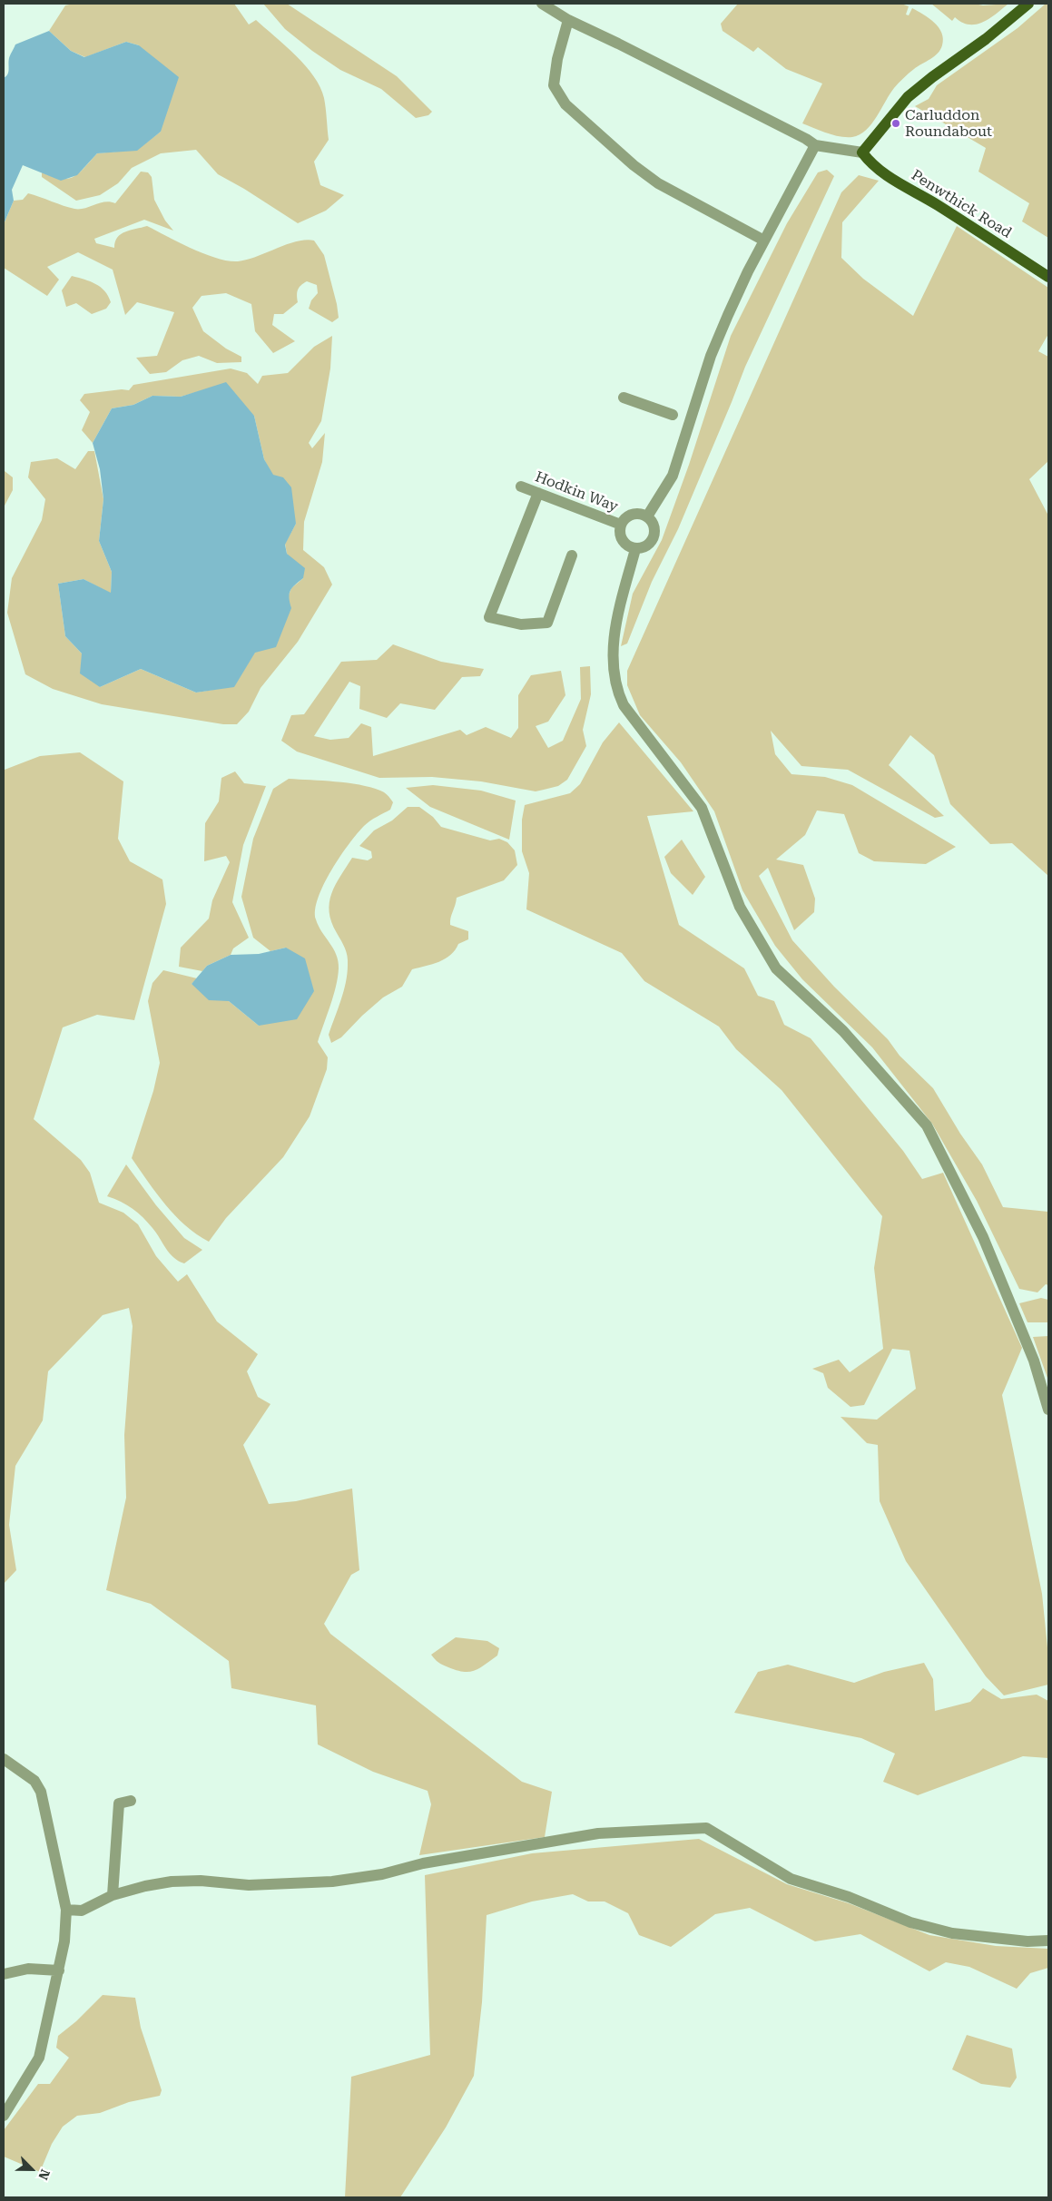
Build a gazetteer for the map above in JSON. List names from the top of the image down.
{
  "streets": {
    "main road": ["Penwthick Road"],
    "street": ["Hodkin Way"]
  },
  "places": ["Carluddon Roundabout"],
  "north": "bottom right"
}
